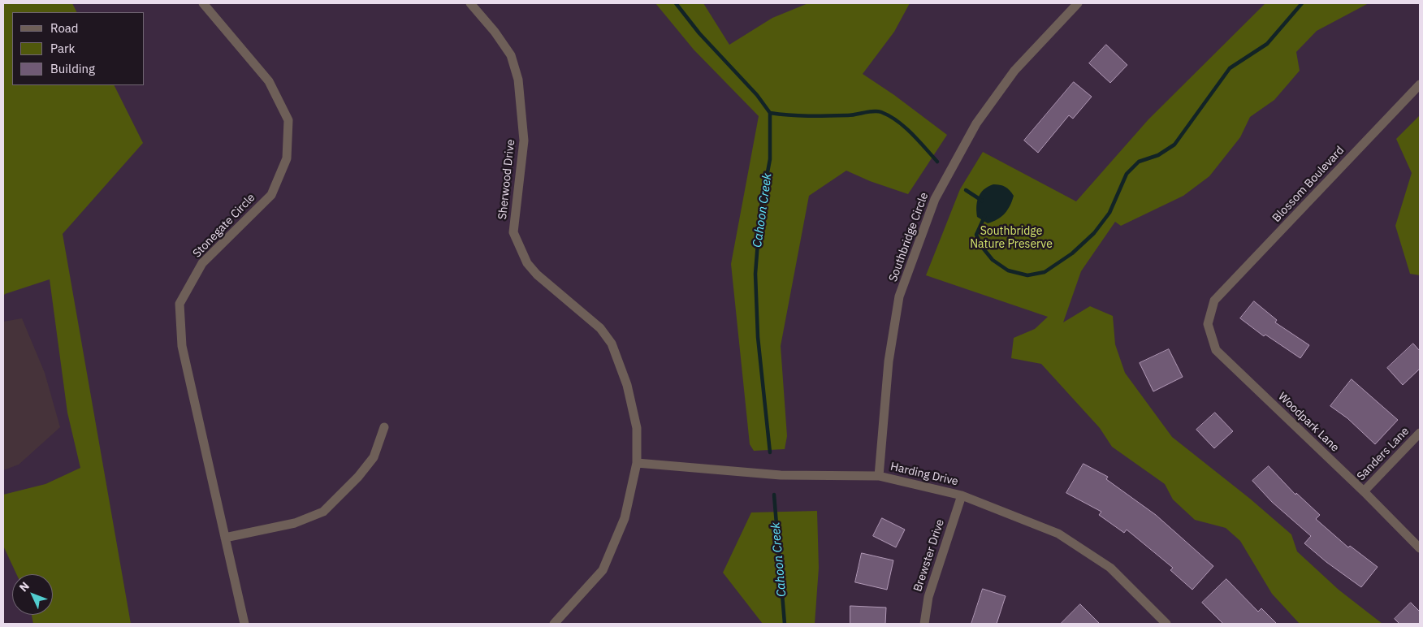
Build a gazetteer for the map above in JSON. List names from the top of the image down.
{
  "streets": {
    "street": [
      "Sherwood Drive",
      "Blossom Boulevard",
      "Stonegate Circle",
      "Southbridge Circle",
      "Woodpark Lane",
      "Sanders Lane",
      "Harding Drive",
      "Brewster Drive"
    ]
  },
  "crossings": [
    ["Sherwood Drive", "Harding Drive"],
    ["Blossom Boulevard", "Woodpark Lane"],
    ["Southbridge Circle", "Harding Drive"],
    ["Woodpark Lane", "Sanders Lane"],
    ["Harding Drive", "Brewster Drive"]
  ],
  "water": ["Cahoon Creek"],
  "parks": ["Southbridge Nature Preserve"],
  "legend": ["Road", "Park", "Building"],
  "north": "top left"
}
